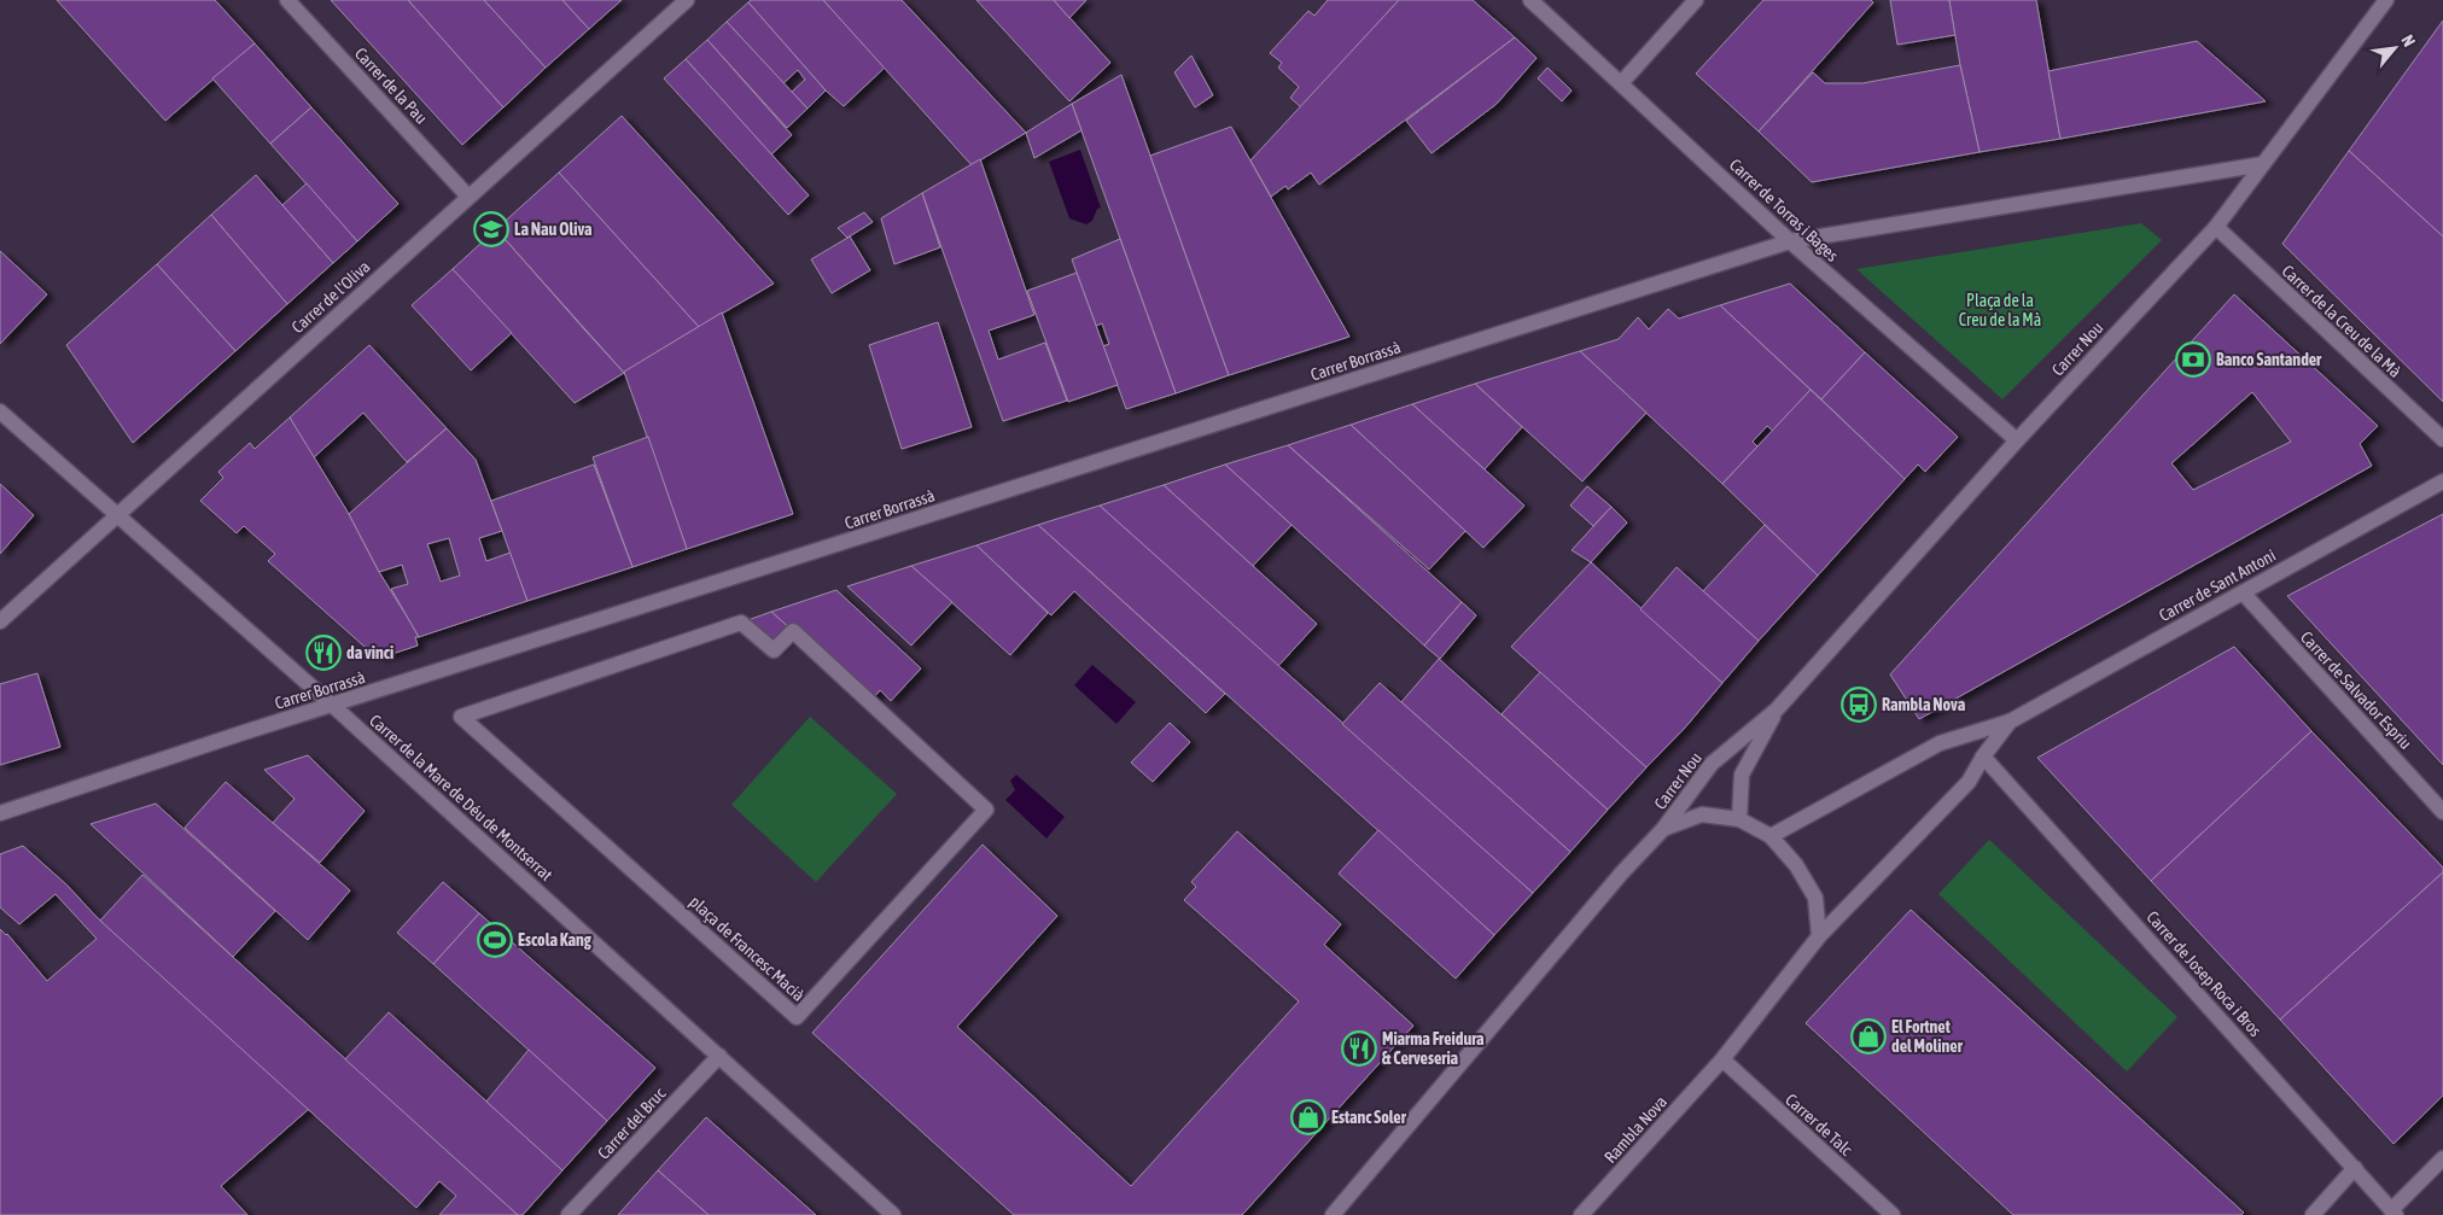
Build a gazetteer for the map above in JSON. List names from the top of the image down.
{
  "streets": {
    "street": [
      "Carrer de la Pau",
      "Carrer de Torras i Bages",
      "Carrer de l'Oliva",
      "Carrer de la Creu de la Mà",
      "Carrer Nou",
      "Carrer Borrassà",
      "Carrer de Sant Antoni",
      "Carrer de Salvador Espriu",
      "Carrer de la Mare de Déu de Montserrat",
      "plaça de Francesc Macià",
      "Carrer de Josep Roca i Bros",
      "Carrer del Bruc",
      "Carrer de Talc",
      "Rambla Nova"
    ]
  },
  "crossings": [
    ["Carrer de la Pau", "Carrer de l'Oliva"],
    ["Carrer de Torras i Bages", "Carrer Nou"],
    ["Carrer de Torras i Bages", "Carrer Borrassà"],
    ["Carrer de l'Oliva", "Carrer de la Mare de Déu de Montserrat"],
    ["Carrer de la Creu de la Mà", "Carrer Nou"],
    ["Carrer Borrassà", "Carrer de la Mare de Déu de Montserrat"],
    ["Carrer de Sant Antoni", "Carrer de Salvador Espriu"],
    ["Carrer de Sant Antoni", "Carrer de Josep Roca i Bros"],
    ["Carrer de Sant Antoni", "Rambla Nova"],
    ["Carrer de la Mare de Déu de Montserrat", "Carrer del Bruc"],
    ["Carrer de Talc", "Rambla Nova"]
  ],
  "parks": ["Plaça de la Creu de la Mà"],
  "places": {
    "school or university": ["La Nau Oliva"],
    "bank": ["Banco Santander"],
    "restaurant": ["da vinci", "Miarma Freidura & Cerveseria"],
    "bus stop": ["Rambla Nova"],
    "sports": ["Escola Kang"],
    "shop": ["El Fortnet del Moliner", "Estanc Soler"]
  },
  "north": "top right"
}
